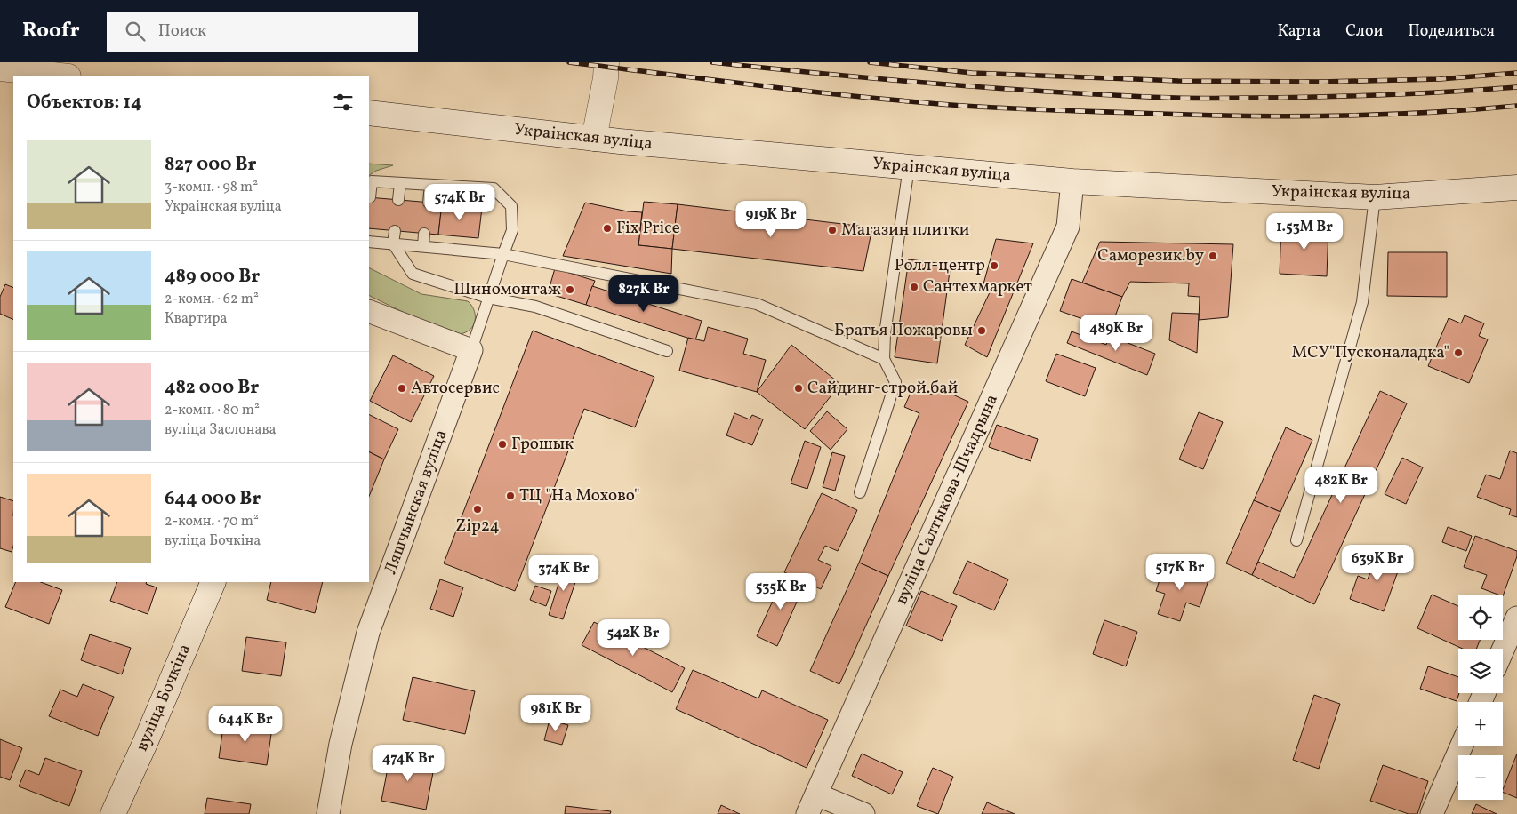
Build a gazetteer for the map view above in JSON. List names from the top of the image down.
{
  "streets": {
    "main road": ["Украінская вуліца", "вуліца Бочкіна"],
    "street": ["вуліца Салтыкова-Шчадрына", "Ляшчынская вуліца"]
  },
  "crossings": [
    ["Украінская вуліца", "вуліца Салтыкова-Шчадрына"]
  ],
  "places": [
    "Fix Price",
    "Магазин плитки",
    "Саморезик.by",
    "Ролл-центр",
    "Сантехмаркет",
    "Шиномонтаж",
    "Братья Пожаровы",
    "МСУ\"Пусконаладка\"",
    "Автосервис",
    "Сайдинг-строй.бай",
    "Грошык",
    "ТЦ \"На Мохово\"",
    "Zip24"
  ],
  "page": {
    "header": "Roofr",
    "search": "Поиск",
    "nav": ["Карта", "Слои", "Поделиться"],
    "heading": "Объектов: 14",
    "list": [
      {
        "name": "827 000 Br",
        "note": "3-комн. · 98 m² · Украінская вуліца"
      },
      {
        "name": "489 000 Br",
        "note": "2-комн. · 62 m² · Квартира"
      },
      {
        "name": "482 000 Br",
        "note": "2-комн. · 80 m² · вуліца Заслонава"
      },
      {
        "name": "644 000 Br",
        "note": "2-комн. · 70 m² · вуліца Бочкіна"
      }
    ],
    "price": [
      "574K Br",
      "919K Br",
      "1.53M Br",
      "827K Br",
      "489K Br",
      "482K Br",
      "639K Br",
      "517K Br",
      "374K Br",
      "535K Br",
      "542K Br",
      "981K Br",
      "644K Br",
      "474K Br"
    ],
    "map_buttons": ["+", "−"]
  }
}
